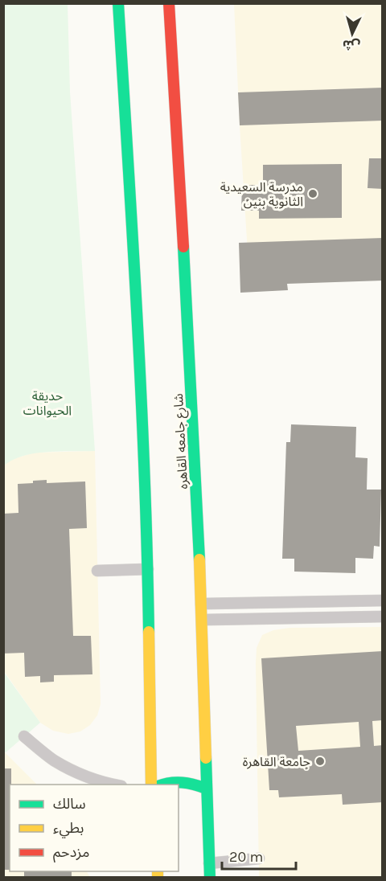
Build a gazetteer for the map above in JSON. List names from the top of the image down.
{
  "streets": {
    "main road": ["شارع جامعه القاهره"]
  },
  "parks": ["حديقة الحيوانات"],
  "places": ["مدرسة السعيدية الثانوية بنين", "جامعة القاهرة"],
  "legend": ["سالك", "بطيء", "مزدحم"],
  "scale_bar": "20 m",
  "north": "bottom"
}
